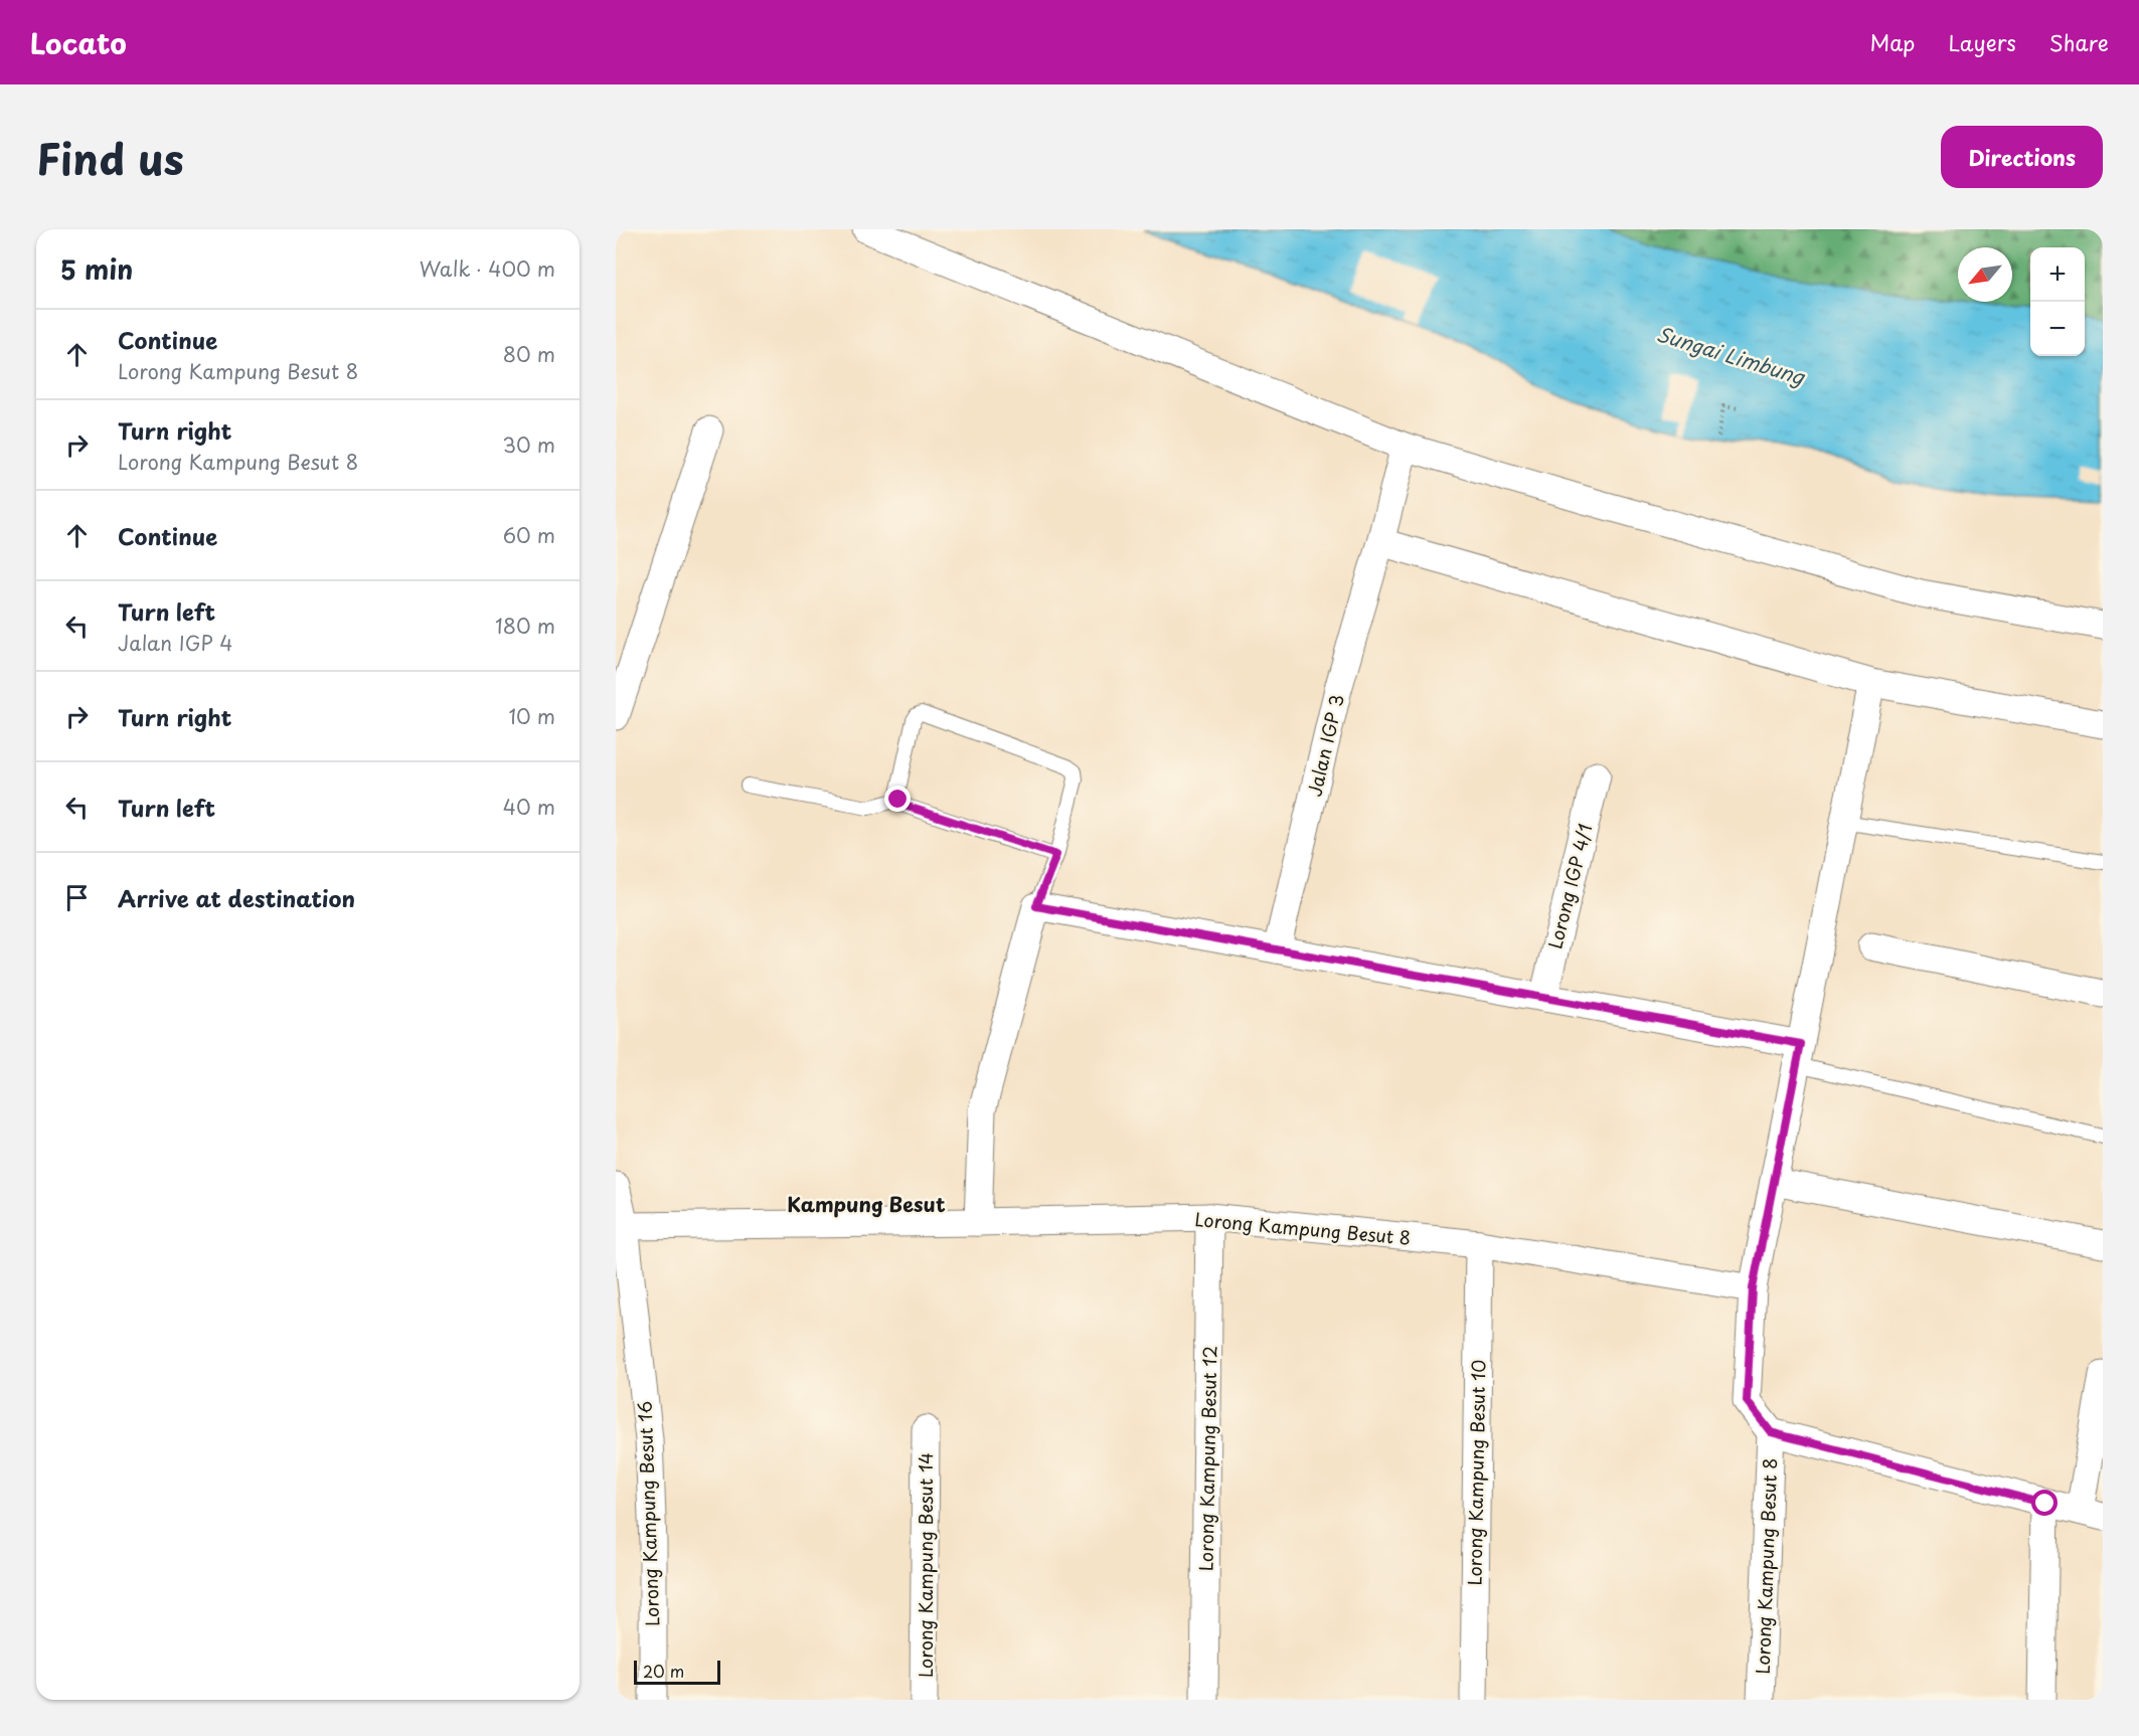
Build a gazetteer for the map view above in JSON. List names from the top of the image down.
{
  "streets": {
    "street": [
      "Jalan IGP 3",
      "Lorong IGP 4/1",
      "Lorong Kampung Besut 8",
      "Lorong Kampung Besut 12",
      "Lorong Kampung Besut 10",
      "Lorong Kampung Besut 16",
      "Lorong Kampung Besut 14"
    ]
  },
  "crossings": [
    ["Lorong Kampung Besut 8", "Lorong Kampung Besut 12"],
    ["Lorong Kampung Besut 8", "Lorong Kampung Besut 10"],
    ["Lorong Kampung Besut 8", "Lorong Kampung Besut 16"]
  ],
  "districts": ["Kampung Besut"],
  "water": ["Sungai Limbung"],
  "scale_bar": "20 m",
  "north": "bottom left",
  "page": {
    "header": "Locato",
    "nav": ["Map", "Layers", "Share"],
    "title": "Find us",
    "buttons": "Directions",
    "heading": ["5 min", "Walk · 400 m"],
    "map_buttons": ["+", "−"],
    "list": [
      ["Continue", "Lorong Kampung Besut 8", "80 m"],
      ["Turn right", "Lorong Kampung Besut 8", "30 m"],
      ["Continue", "60 m"],
      ["Turn left", "Jalan IGP 4", "180 m"],
      ["Turn right", "10 m"],
      ["Turn left", "40 m"],
      "Arrive at destination"
    ],
    "scale": "20 m"
  }
}
